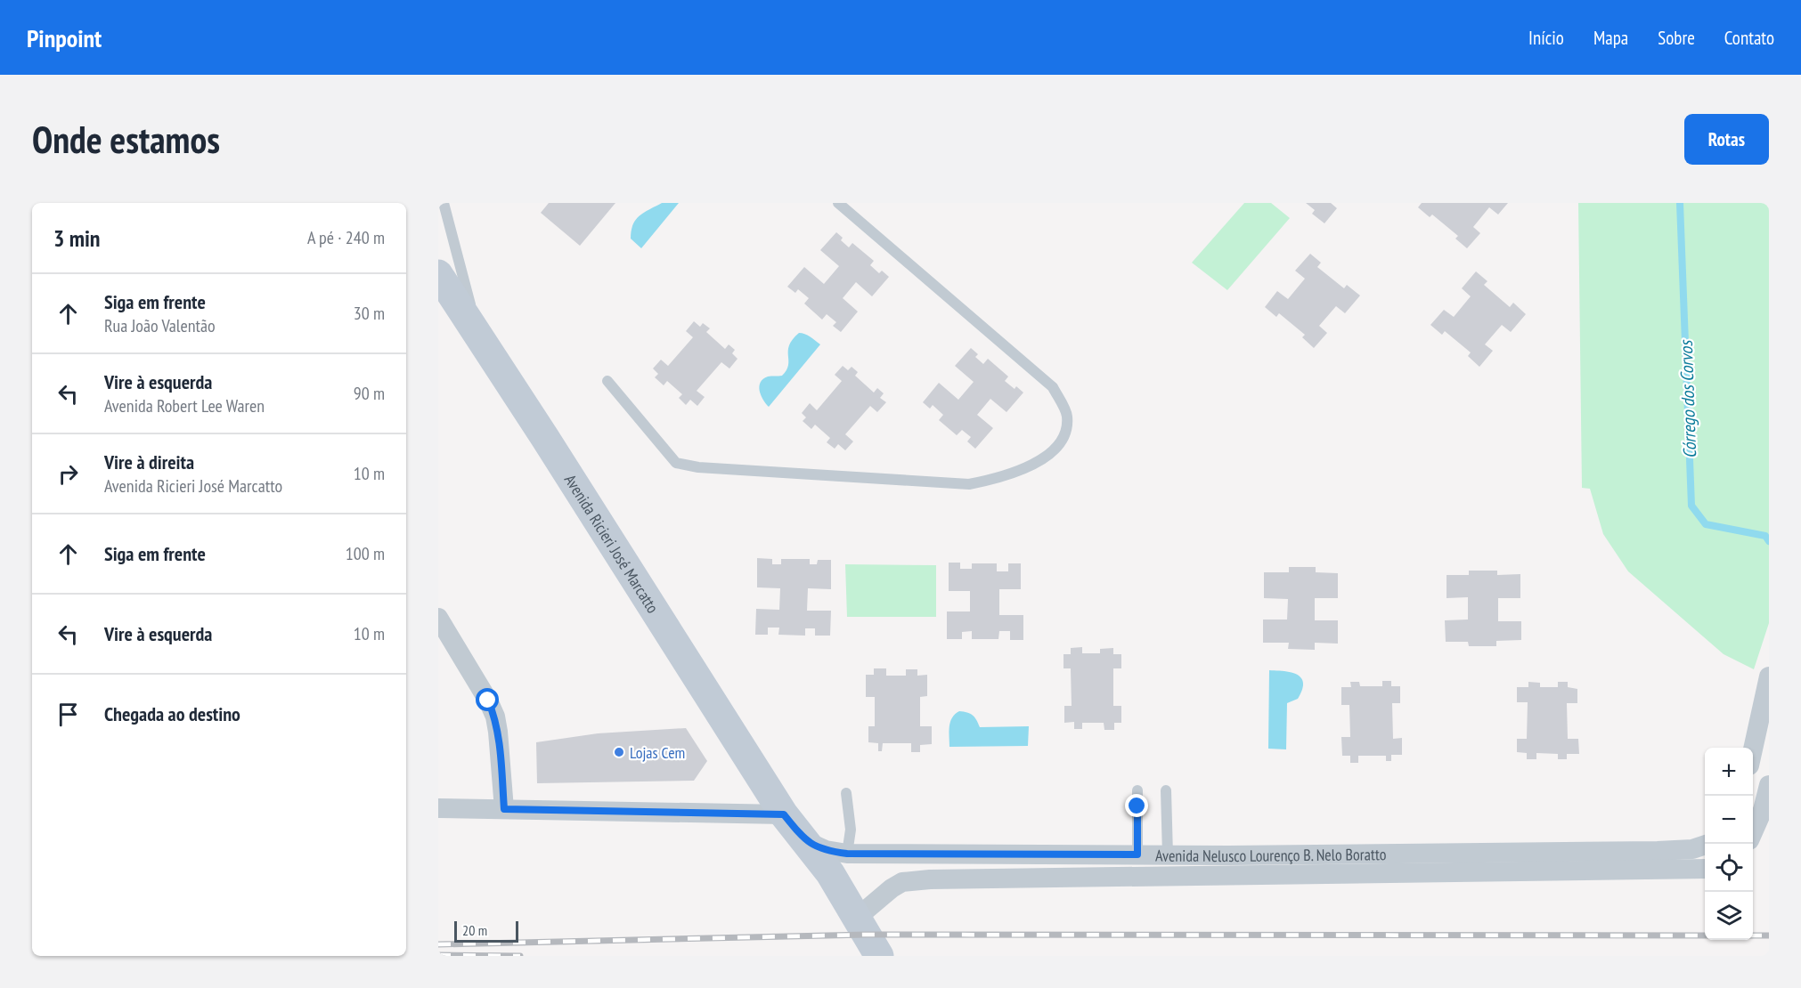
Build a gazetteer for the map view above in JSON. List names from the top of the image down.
{
  "streets": {
    "main road": ["Avenida Ricieri José Marcatto"],
    "street": ["Avenida Nelusco Lourenço B. Nelo Boratto"]
  },
  "crossings": [
    ["Avenida Ricieri José Marcatto", "Avenida Nelusco Lourenço B. Nelo Boratto"]
  ],
  "water": ["Córrego dos Corvos"],
  "places": ["Lojas Cem"],
  "scale_bar": "20 m",
  "page": {
    "header": "Pinpoint",
    "nav": [
      "Início",
      "Mapa",
      "Sobre",
      "Contato"
    ],
    "buttons": "Rotas",
    "title": "Onde estamos",
    "heading": ["3 min", "A pé · 240 m"],
    "list": [
      ["Siga em frente", "Rua João Valentão", "30 m"],
      ["Vire à esquerda", "Avenida Robert Lee Waren", "90 m"],
      ["Vire à direita", "Avenida Ricieri José Marcatto", "10 m"],
      ["Siga em frente", "100 m"],
      ["Vire à esquerda", "10 m"],
      "Chegada ao destino"
    ],
    "map_buttons": ["+", "−"],
    "scale": "20 m"
  }
}
